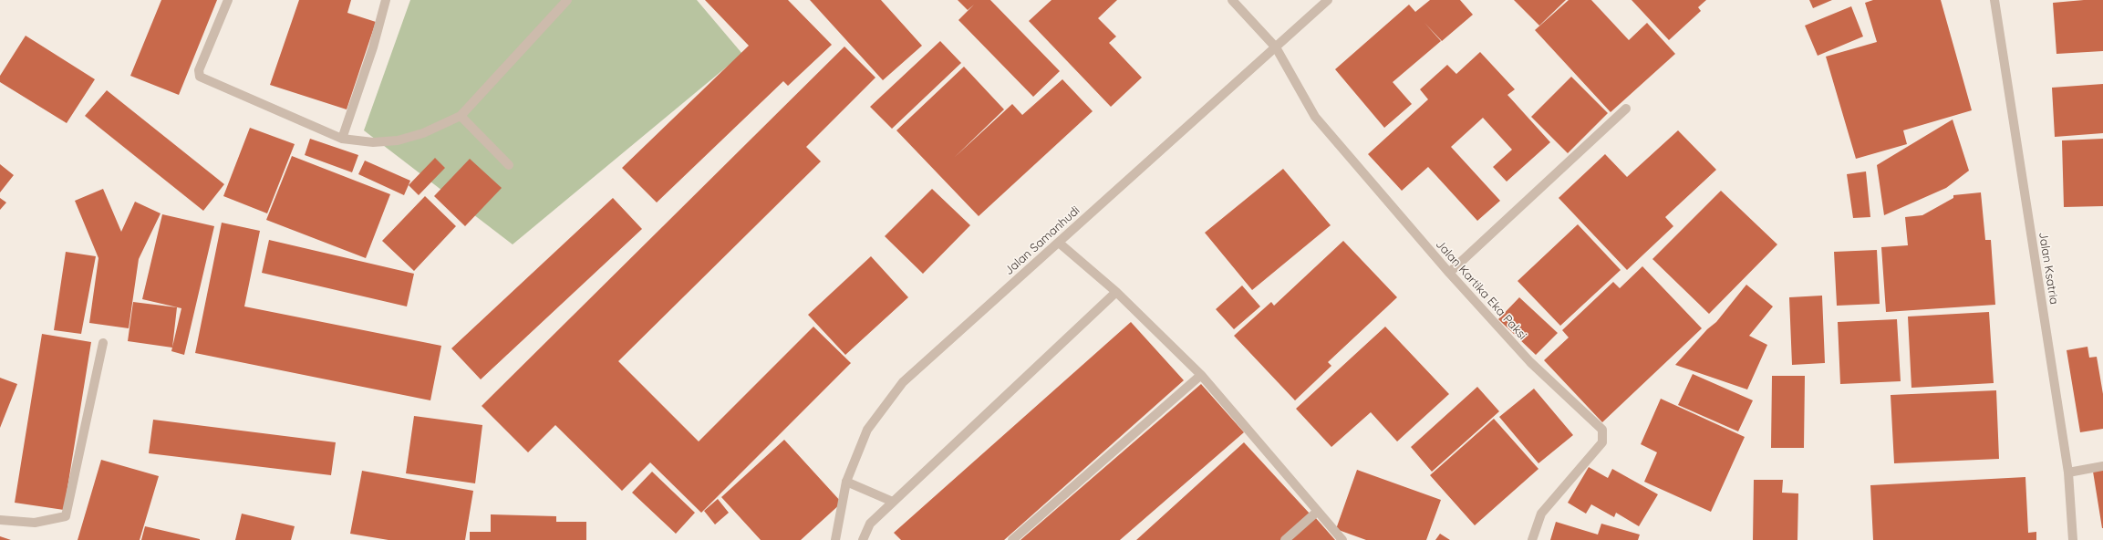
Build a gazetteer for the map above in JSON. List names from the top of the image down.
{
  "streets": {
    "street": ["Jalan Samanhudi", "Jalan Ksatria", "Jalan Kartika Eka Paksi"]
  },
  "crossings": [
    ["Jalan Samanhudi", "Jalan Kartika Eka Paksi"]
  ]
}
